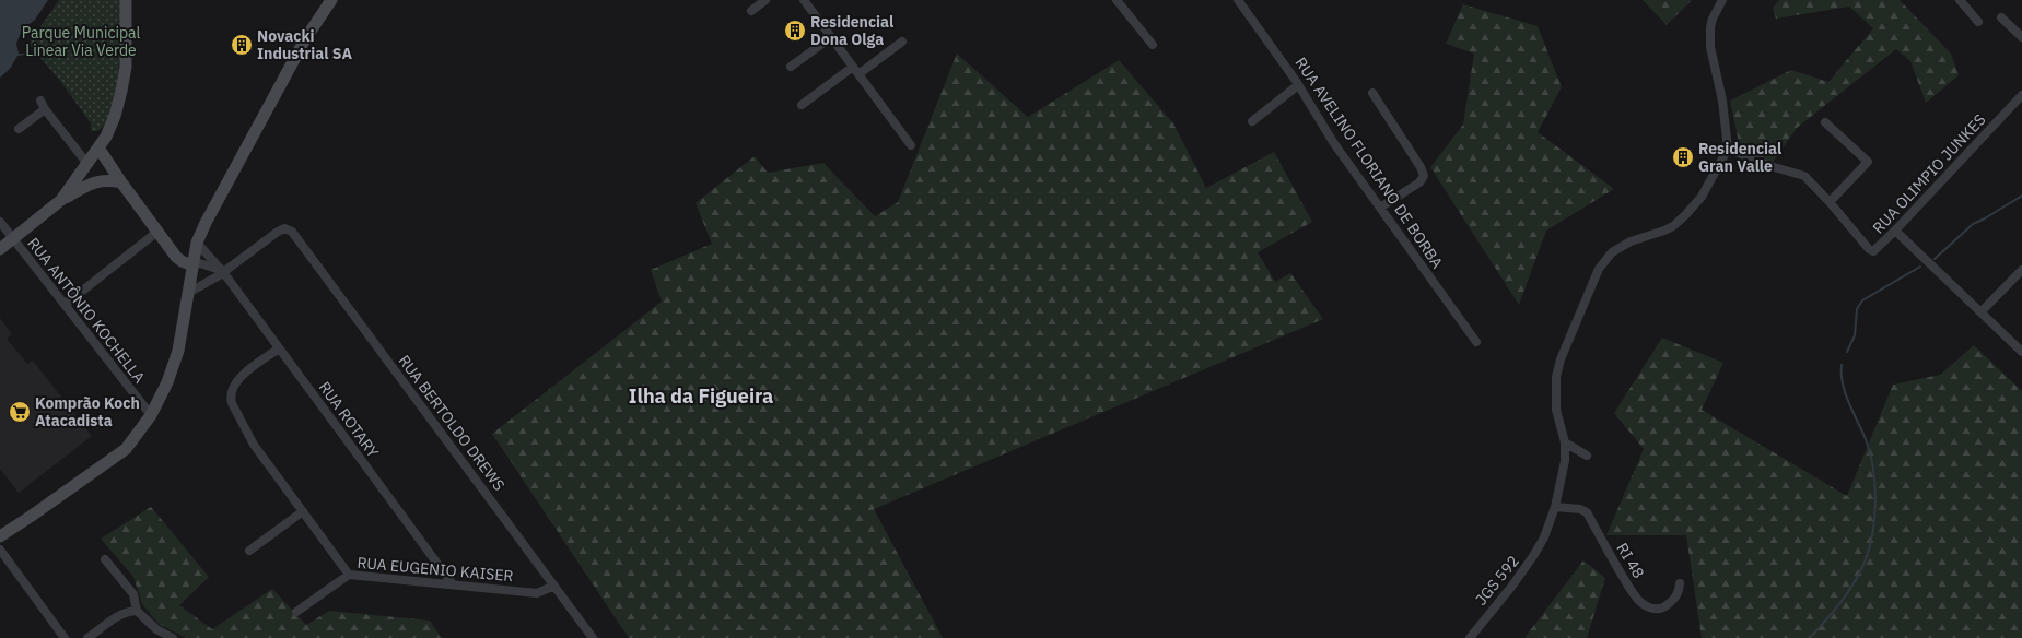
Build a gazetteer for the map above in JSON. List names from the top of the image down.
{
  "streets": {
    "street": [
      "RUA AVELINO FLORIANO DE BORBA",
      "RUA OLIMPIO JUNKES",
      "RUA ANTÔNIO KOCHELLA",
      "RUA ROTARY",
      "RUA BERTOLDO DREWS",
      "RI 48",
      "RUA EUGENIO KAISER",
      "JGS 592"
    ]
  },
  "crossings": [
    ["RUA OLIMPIO JUNKES", "JGS 592"],
    ["RUA ROTARY", "RUA BERTOLDO DREWS"],
    ["RUA ROTARY", "RUA EUGENIO KAISER"],
    ["RUA BERTOLDO DREWS", "RUA EUGENIO KAISER"],
    ["RI 48", "JGS 592"]
  ],
  "districts": ["Ilha da Figueira"],
  "parks": ["Parque Municipal Linear Via Verde"],
  "places": {
    "building": ["Residencial Dona Olga", "Novacki Industrial SA", "Residencial Gran Valle"],
    "supermarket": ["Komprão Koch Atacadista"]
  }
}
